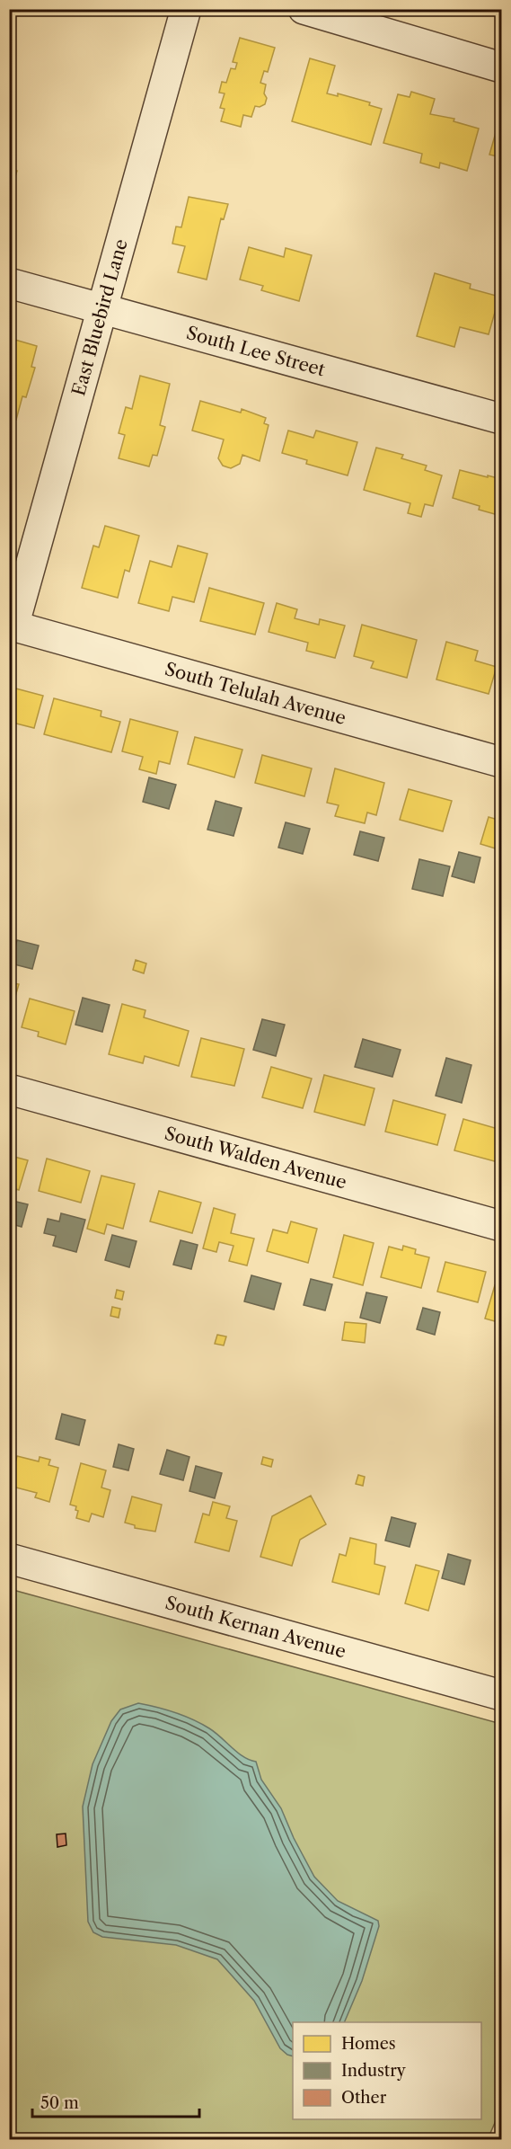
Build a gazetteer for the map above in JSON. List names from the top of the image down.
{
  "streets": {
    "street": [
      "East Bluebird Lane",
      "South Lee Street",
      "South Telulah Avenue",
      "South Walden Avenue",
      "South Kernan Avenue"
    ]
  },
  "crossings": [
    ["East Bluebird Lane", "South Lee Street"],
    ["East Bluebird Lane", "South Telulah Avenue"]
  ],
  "legend": ["Homes", "Industry", "Other"],
  "scale_bar": "50 m"
}
